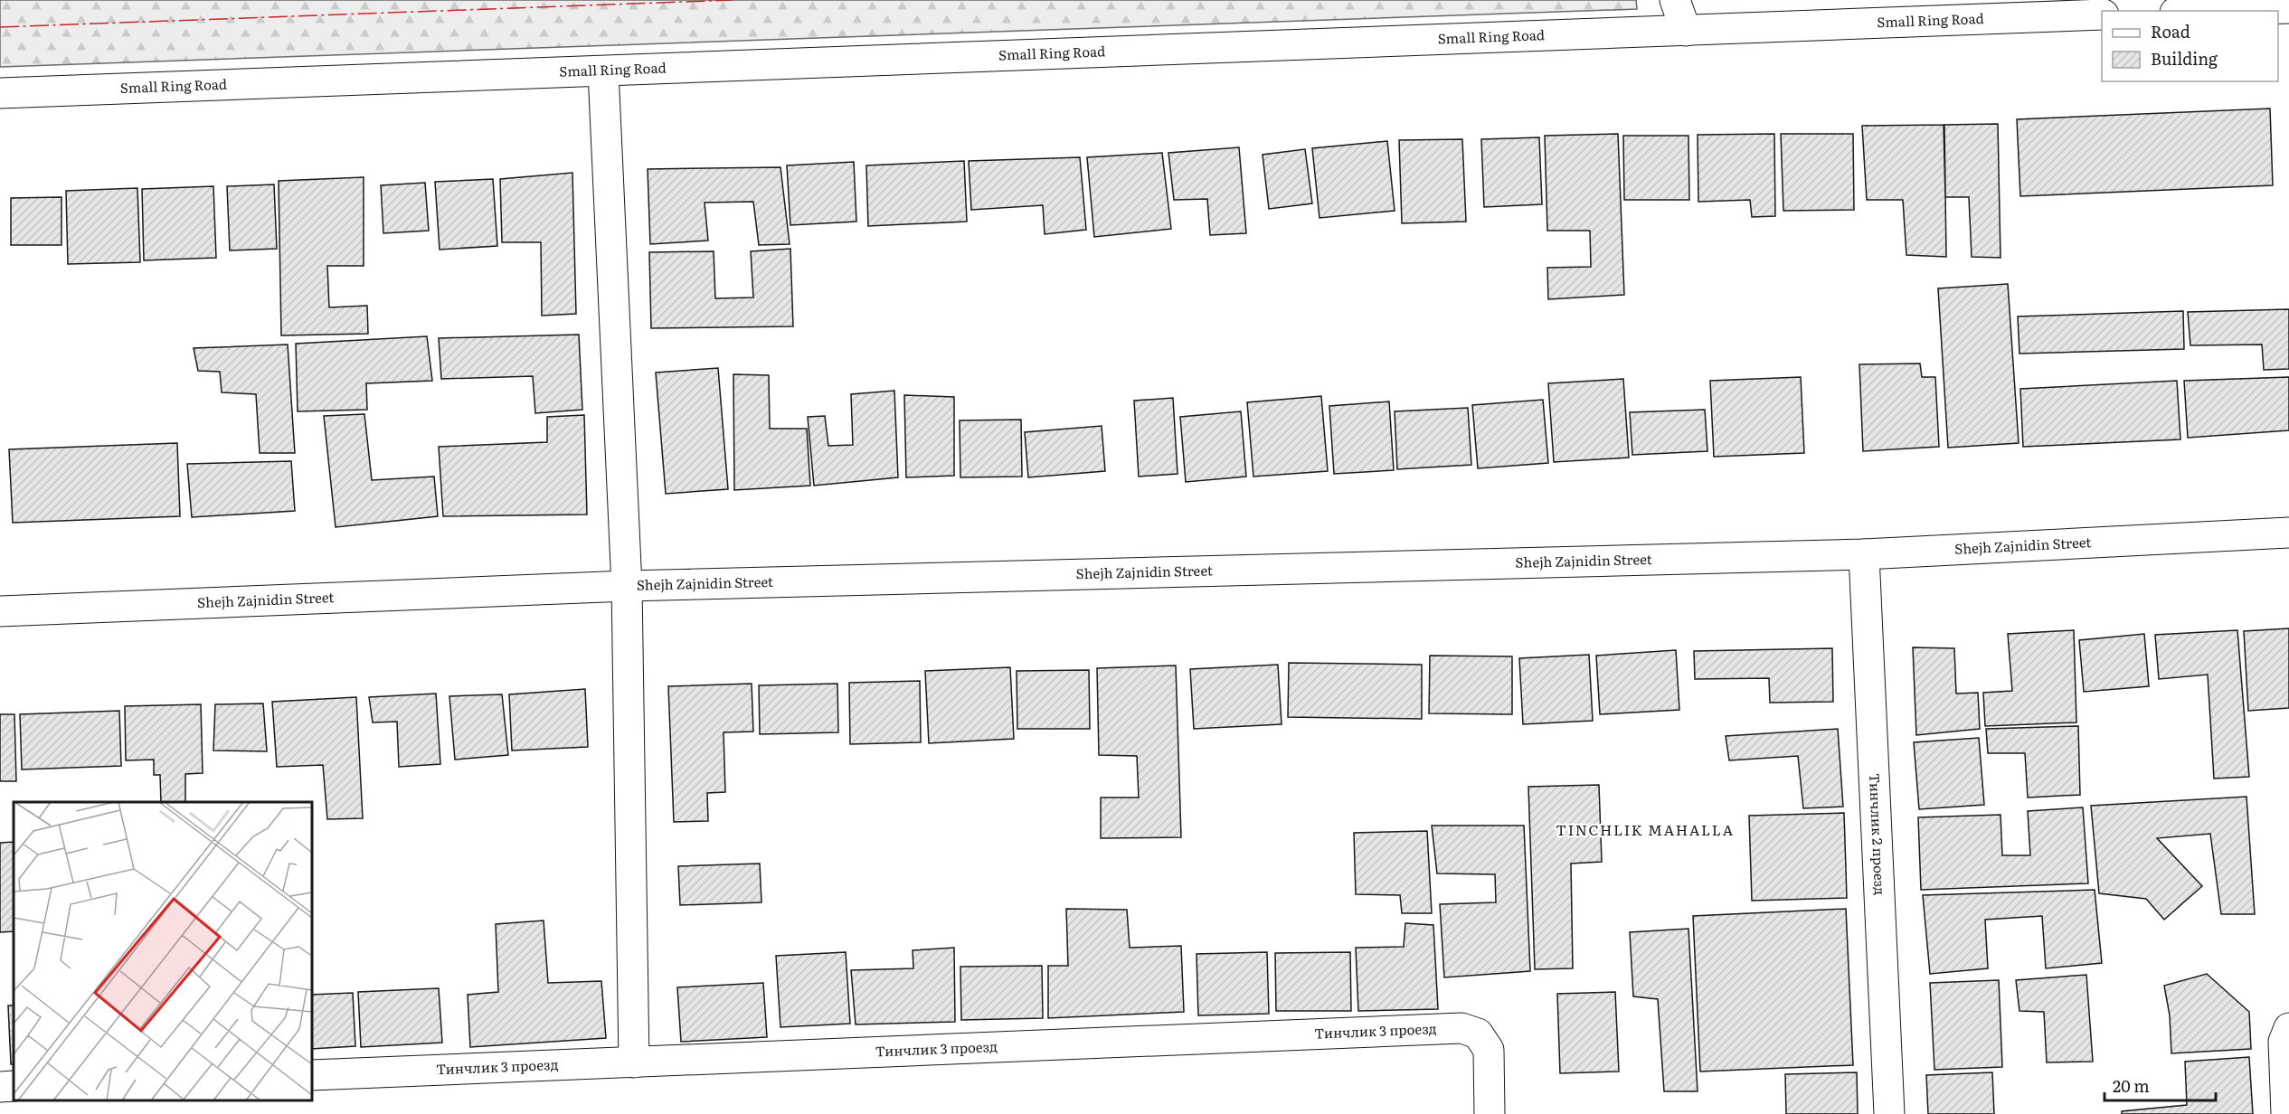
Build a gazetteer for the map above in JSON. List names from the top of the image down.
{
  "streets": {
    "main road": [
      "Small Ring Road",
      "Shejh Zajnidin Street",
      "Тинчлик 2 проезд",
      "Тинчлик 3 проезд"
    ]
  },
  "crossings": [
    ["Shejh Zajnidin Street", "Тинчлик 2 проезд"]
  ],
  "districts": ["TINCHLIK MAHALLA"],
  "legend": ["Road", "Building"],
  "scale_bar": "20 m"
}
